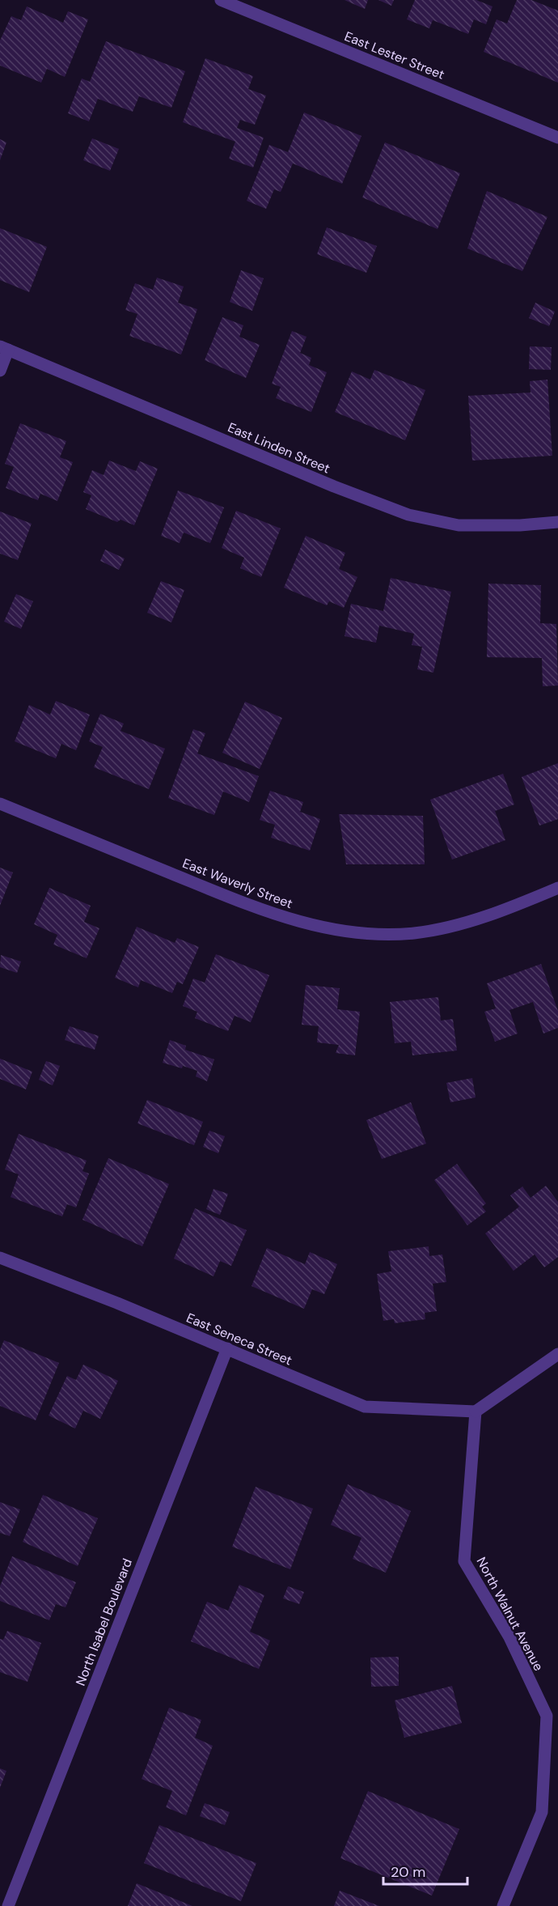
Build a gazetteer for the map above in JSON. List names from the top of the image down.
{
  "streets": {
    "street": [
      "East Lester Street",
      "East Linden Street",
      "East Waverly Street",
      "East Seneca Street",
      "North Walnut Avenue",
      "North Isabel Boulevard"
    ]
  },
  "crossings": [
    ["East Seneca Street", "North Walnut Avenue"],
    ["East Seneca Street", "North Isabel Boulevard"]
  ],
  "scale_bar": "20 m"
}
